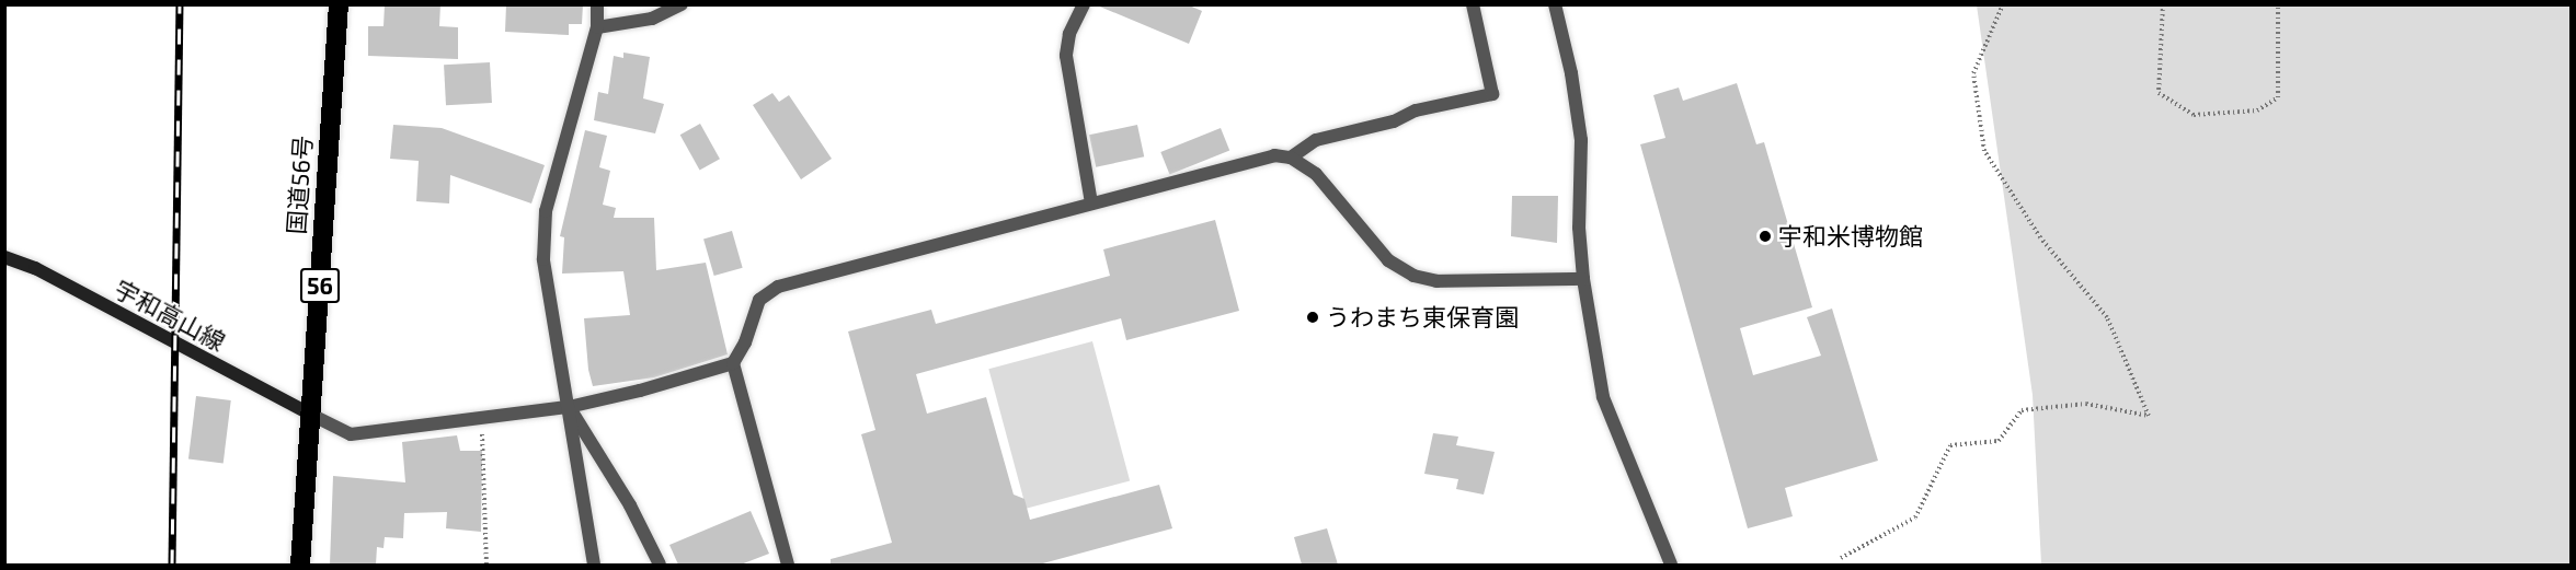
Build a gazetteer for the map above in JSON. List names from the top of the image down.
{
  "streets": {
    "highway": ["国道56号", "56"],
    "main road": ["宇和高山線"]
  },
  "crossings": [
    ["国道56号", "宇和高山線"]
  ],
  "places": ["宇和米博物館", "うわまち東保育園"]
}
